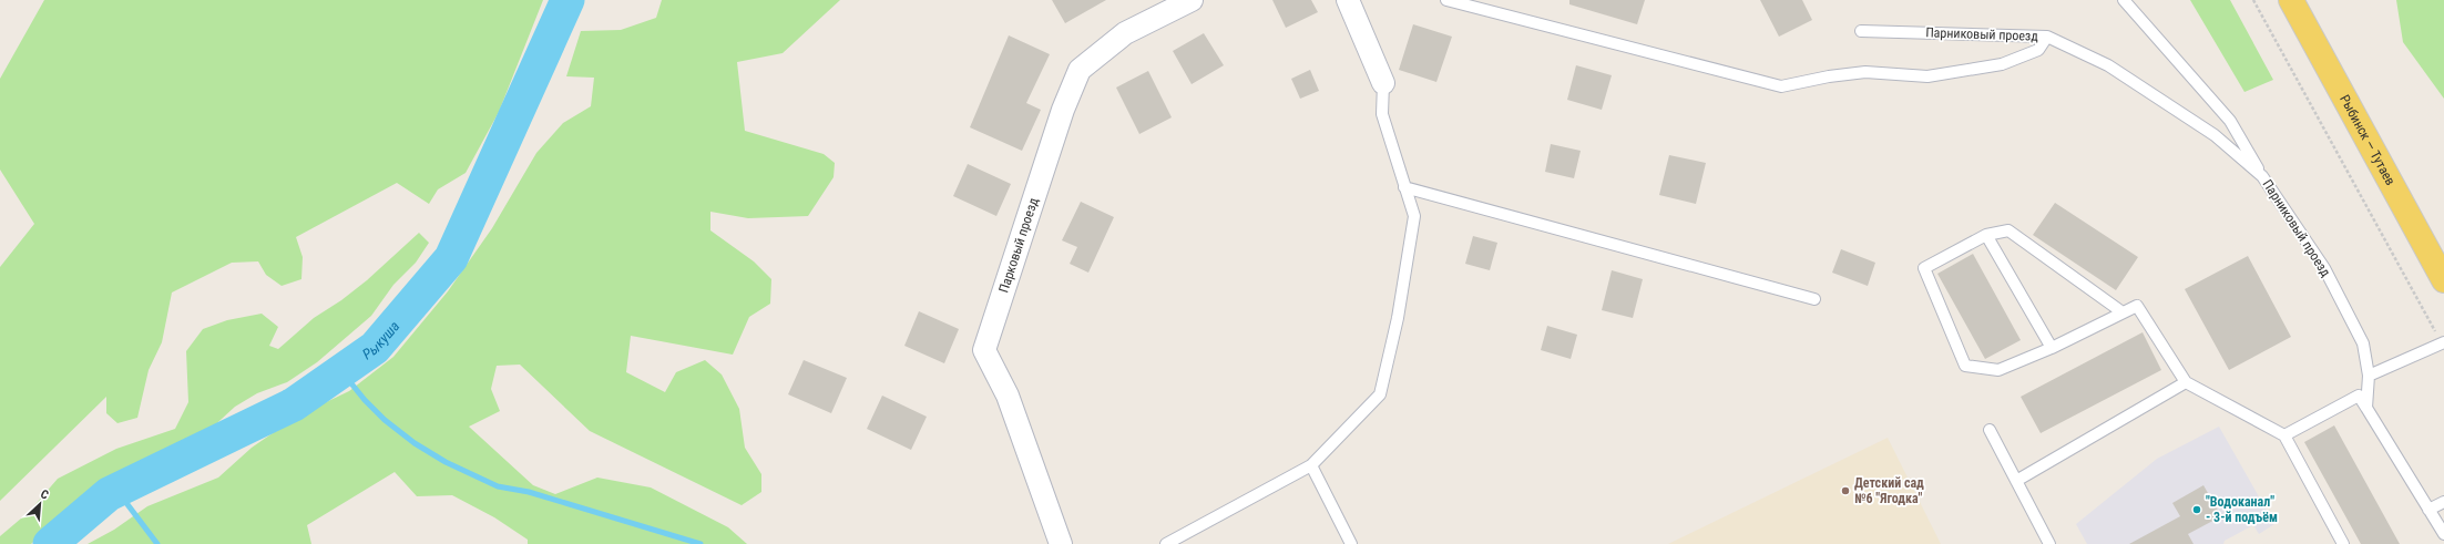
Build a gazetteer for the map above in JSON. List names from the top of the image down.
{
  "streets": {
    "main road": ["Рыбинск — Тутаев"],
    "street": ["Парковый проезд"],
    "lane": ["Парниковый проезд"]
  },
  "water": ["Рыкуша"],
  "places": ["Детский сад №6 \"Ягодка\"", "\"Водоканал\" - 3-й подъём"],
  "north": "top right"
}
